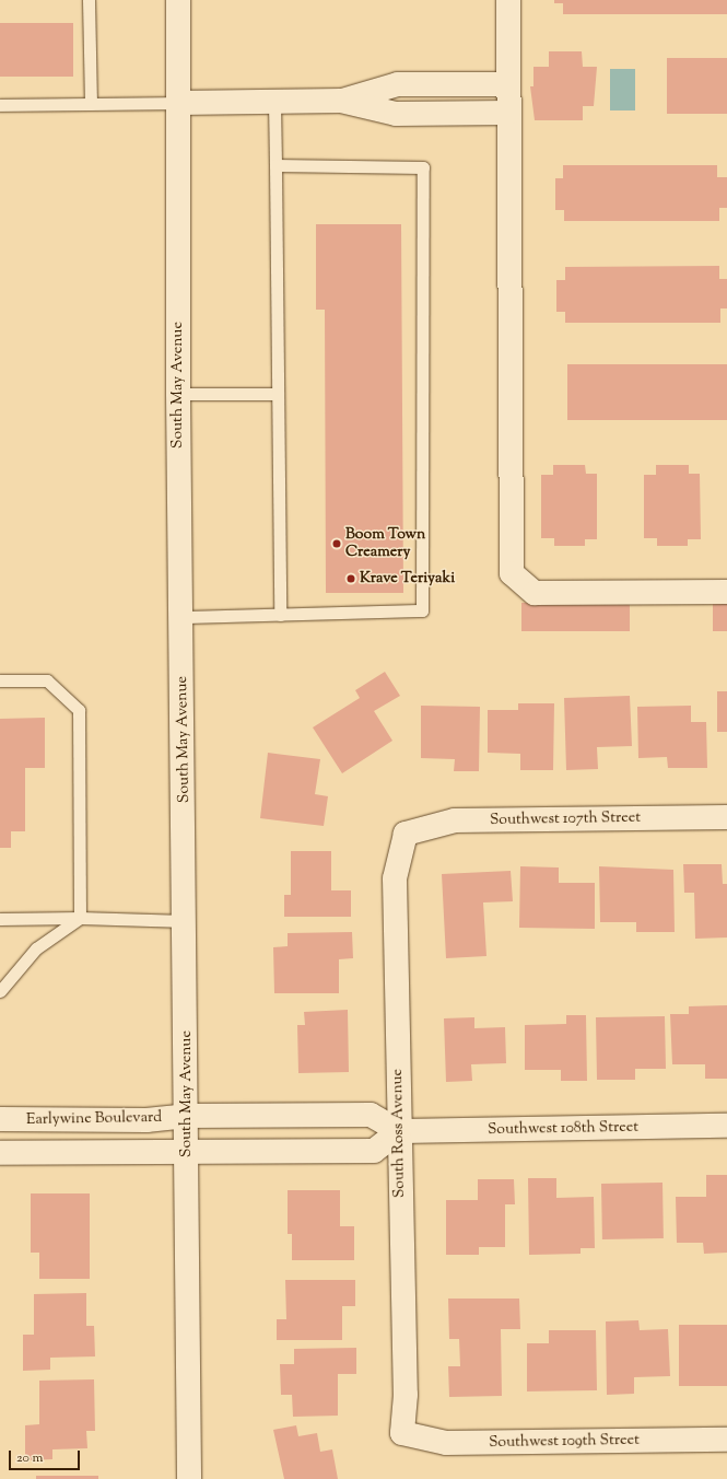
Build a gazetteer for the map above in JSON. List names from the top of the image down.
{
  "streets": {
    "street": [
      "South May Avenue",
      "Southwest 107th Street",
      "Earlywine Boulevard",
      "Southwest 108th Street",
      "South Ross Avenue",
      "Southwest 109th Street"
    ]
  },
  "crossings": [
    ["South May Avenue", "Earlywine Boulevard"],
    ["South May Avenue", "Southwest 108th Street"],
    ["Southwest 107th Street", "South Ross Avenue"],
    ["Earlywine Boulevard", "Southwest 108th Street"],
    ["Southwest 108th Street", "South Ross Avenue"],
    ["South Ross Avenue", "Southwest 109th Street"]
  ],
  "places": ["Boom Town Creamery", "Krave Teriyaki"],
  "scale_bar": "20 m"
}
